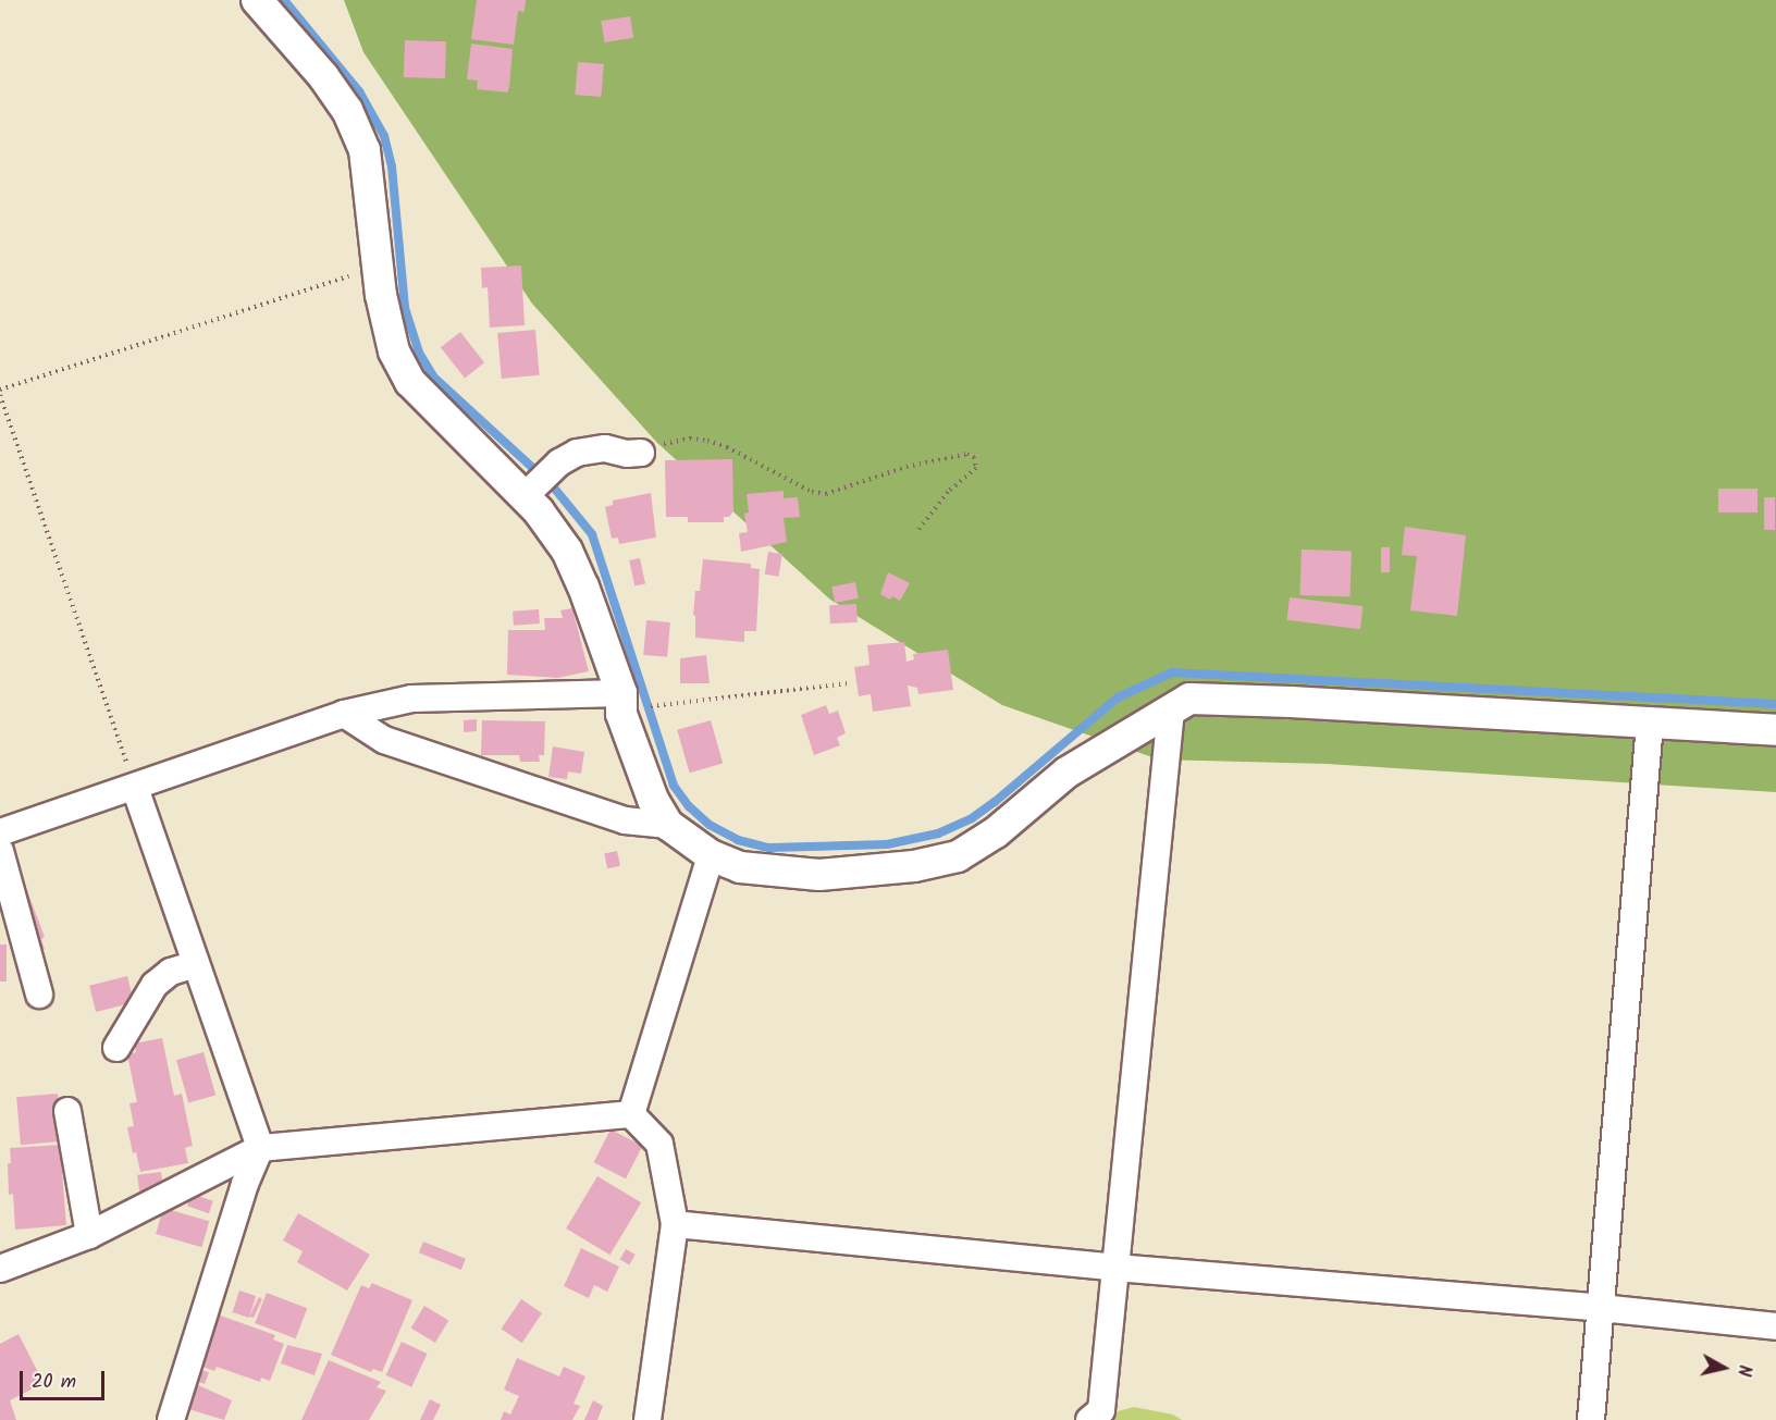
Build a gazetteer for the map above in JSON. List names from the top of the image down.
{
  "scale_bar": "20 m",
  "north": "right"
}
